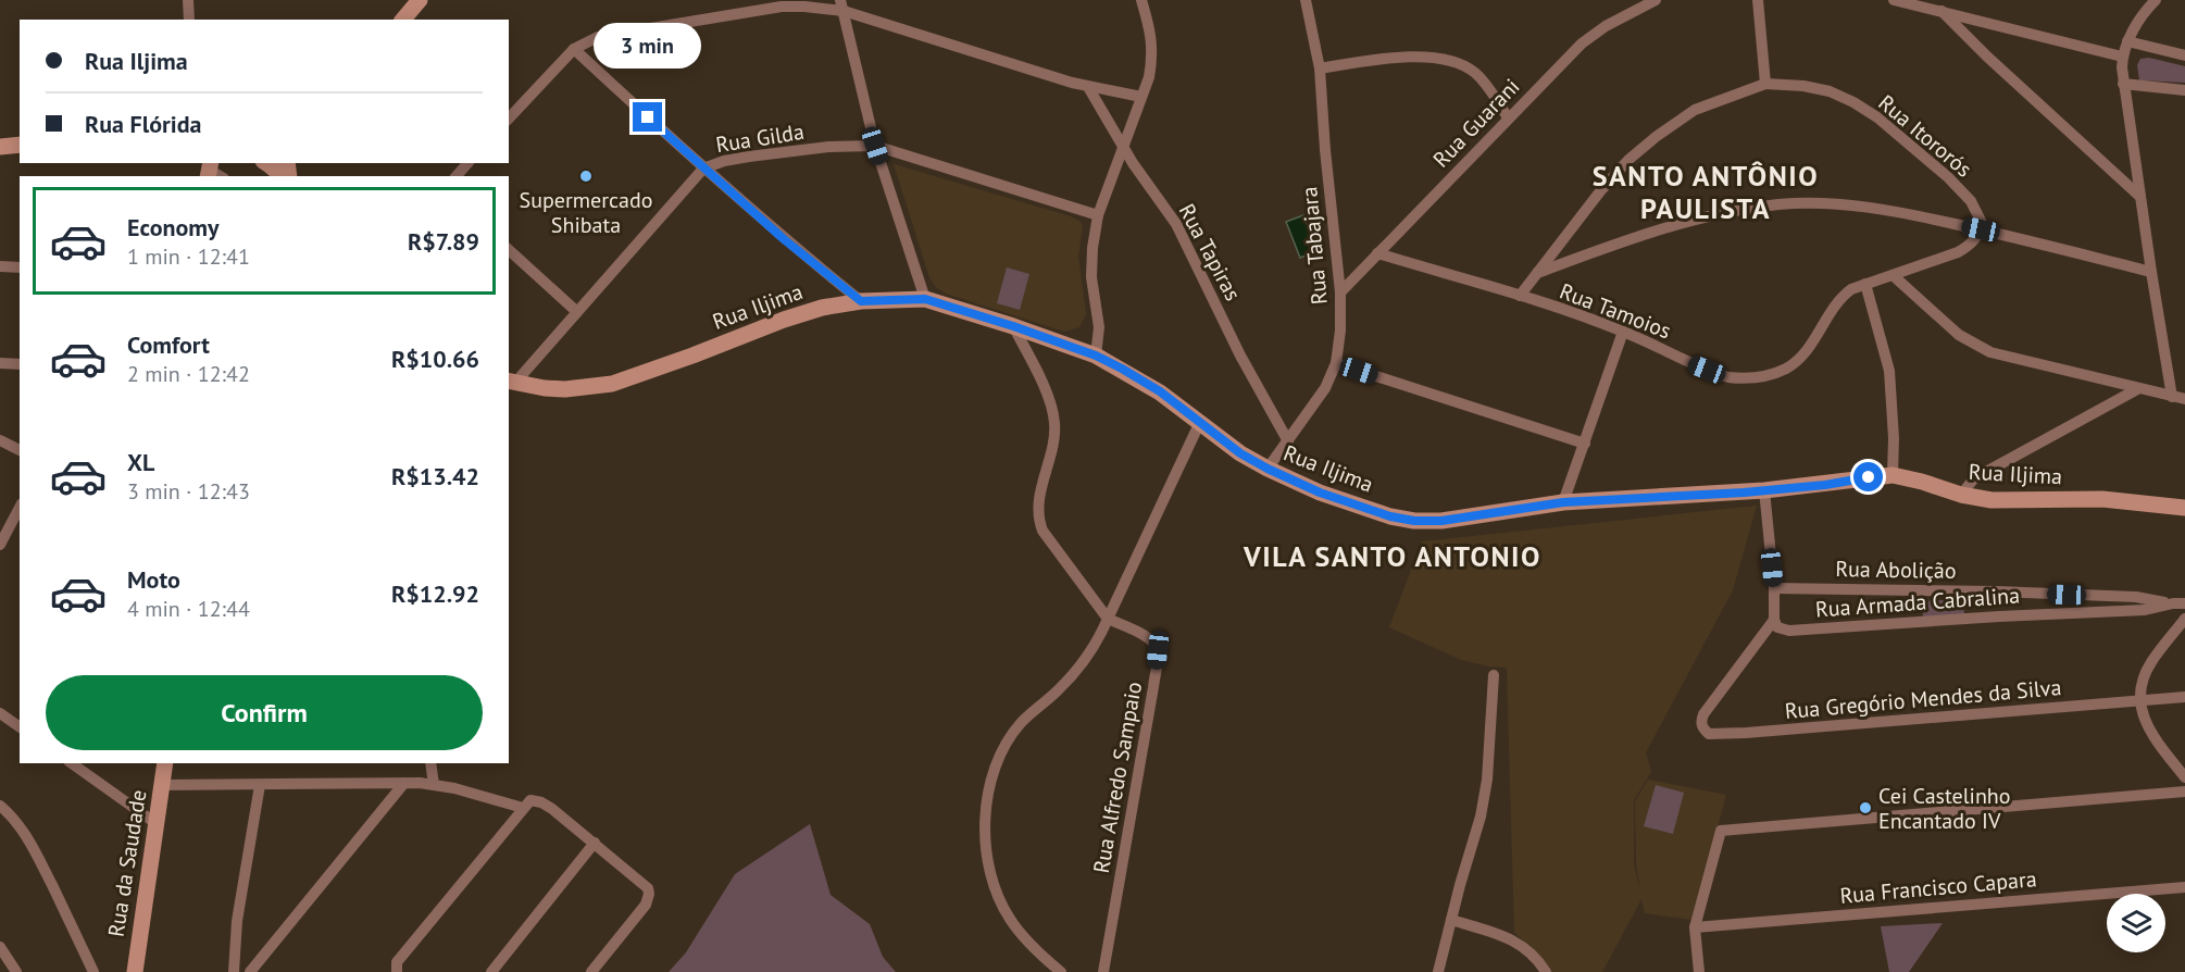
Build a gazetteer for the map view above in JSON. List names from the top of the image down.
{
  "streets": {
    "main road": ["Rua Iljima", "Rua da Saudade"],
    "street": [
      "Rua Guarani",
      "Rua Itororós",
      "Rua Gilda",
      "Rua Tabajara",
      "Rua Tapiras",
      "Rua Tamoios",
      "Rua Abolição",
      "Rua Armada Cabralina",
      "Rua Gregório Mendes da Silva",
      "Rua Alfredo Sampaio",
      "Rua Francisco Capara"
    ]
  },
  "crossings": [
    ["Rua Guarani", "Rua Tabajara"],
    ["Rua Guarani", "Rua Tamoios"],
    ["Rua Itororós", "Rua Tamoios"],
    ["Rua Gilda", "Rua Iljima"],
    ["Rua Tabajara", "Rua Tapiras"],
    ["Rua Tabajara", "Rua Iljima"],
    ["Rua Abolição", "Rua Armada Cabralina"],
    ["Rua Armada Cabralina", "Rua Gregório Mendes da Silva"]
  ],
  "districts": ["SANTO ANTÔNIO PAULISTA", "VILA SANTO ANTONIO"],
  "places": ["Supermercado Shibata", "Cei Castelinho Encantado IV"],
  "page": {
    "banner": ["Rua Iljima", "Rua Flórida"],
    "bubble": "3 min",
    "list": [
      {
        "name": "Economy",
        "note": "1 min · 12:41",
        "value": "R$7.89"
      },
      {
        "name": "Comfort",
        "note": "2 min · 12:42",
        "value": "R$10.66"
      },
      {
        "name": "XL",
        "note": "3 min · 12:43",
        "value": "R$13.42"
      },
      {
        "name": "Moto",
        "note": "4 min · 12:44",
        "value": "R$12.92"
      }
    ],
    "buttons": "Confirm"
  }
}
